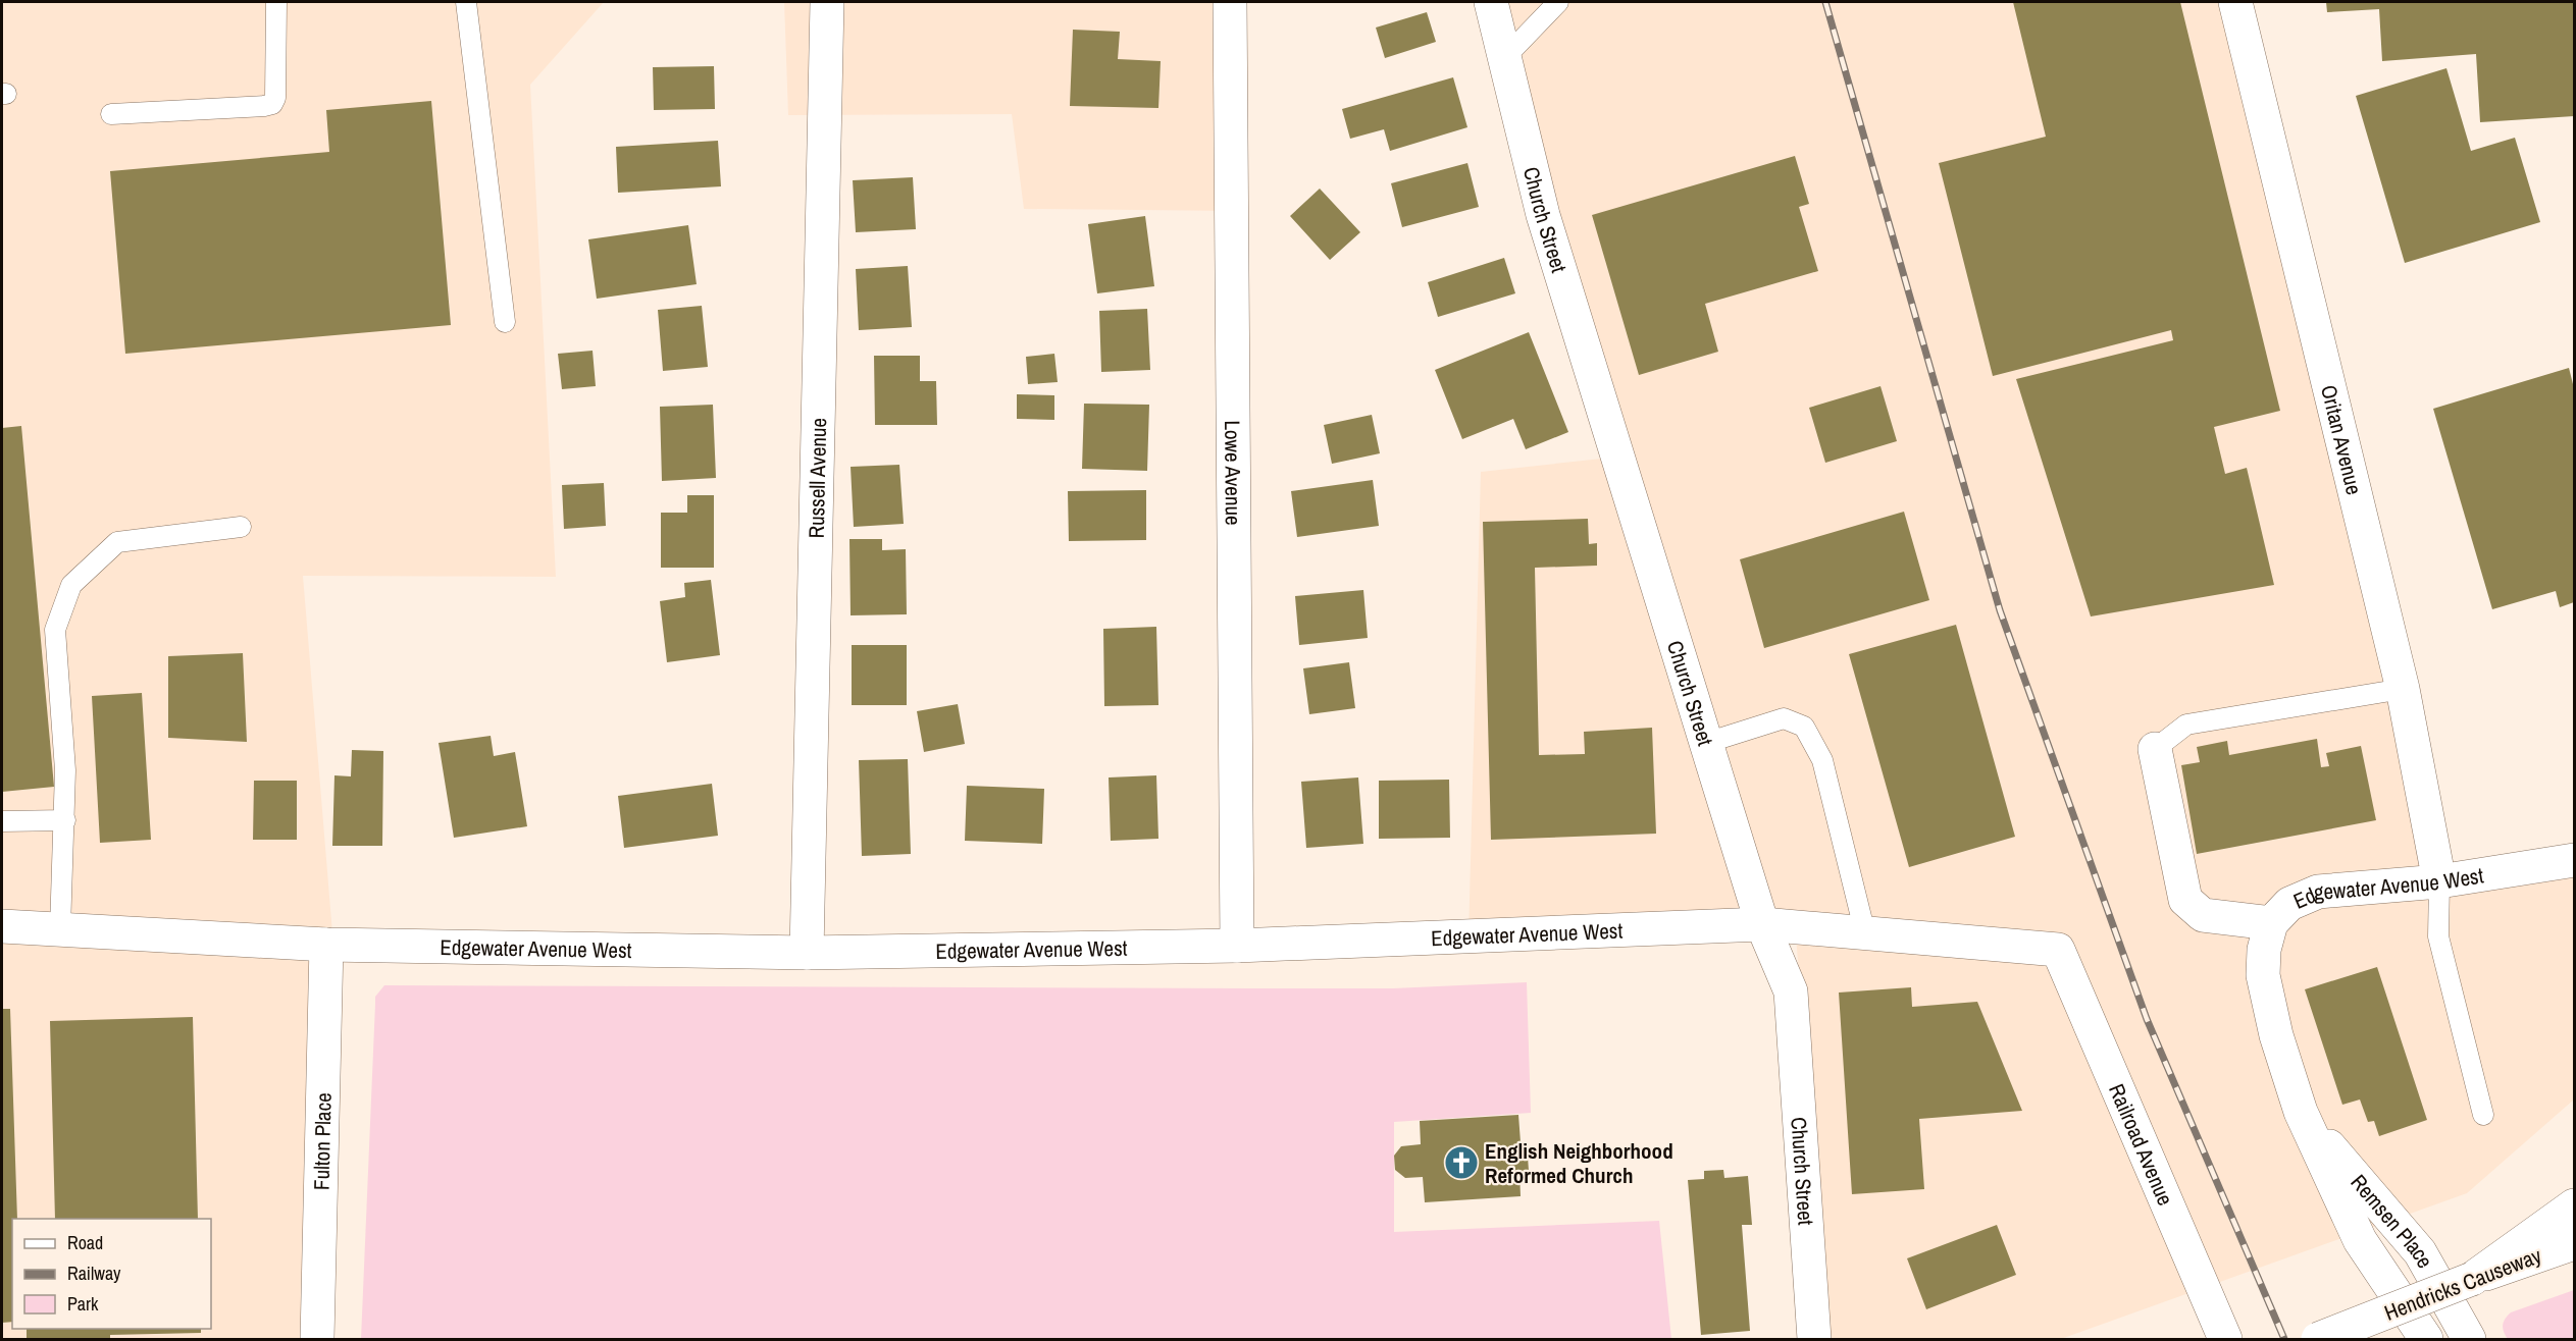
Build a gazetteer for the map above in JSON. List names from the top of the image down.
{
  "streets": {
    "street": [
      "Church Street",
      "Oritan Avenue",
      "Lowe Avenue",
      "Russell Avenue",
      "Edgewater Avenue West",
      "Fulton Place",
      "Railroad Avenue",
      "Remsen Place",
      "Hendricks Causeway"
    ]
  },
  "crossings": [
    ["Church Street", "Edgewater Avenue West"],
    ["Oritan Avenue", "Edgewater Avenue West"],
    ["Lowe Avenue", "Edgewater Avenue West"],
    ["Russell Avenue", "Edgewater Avenue West"],
    ["Edgewater Avenue West", "Fulton Place"],
    ["Edgewater Avenue West", "Railroad Avenue"],
    ["Edgewater Avenue West", "Remsen Place"]
  ],
  "places": {
    "church": ["English Neighborhood Reformed Church"]
  },
  "legend": ["Road", "Railway", "Park"]
}
